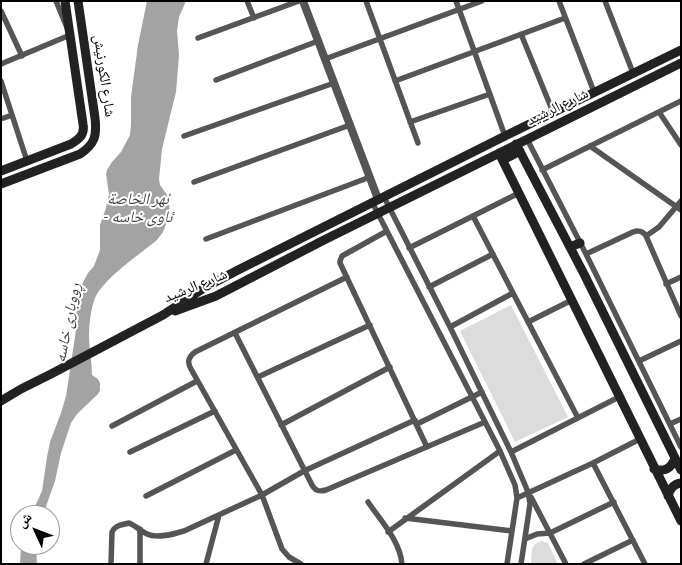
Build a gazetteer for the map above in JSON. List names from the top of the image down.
{
  "streets": {
    "main road": ["شارع الكورنيش", "شارع الرشيد"]
  },
  "water": ["نهر الخاصة - ئاوی خاسە", "ڕووباری خاسە"],
  "north": "top left"
}
